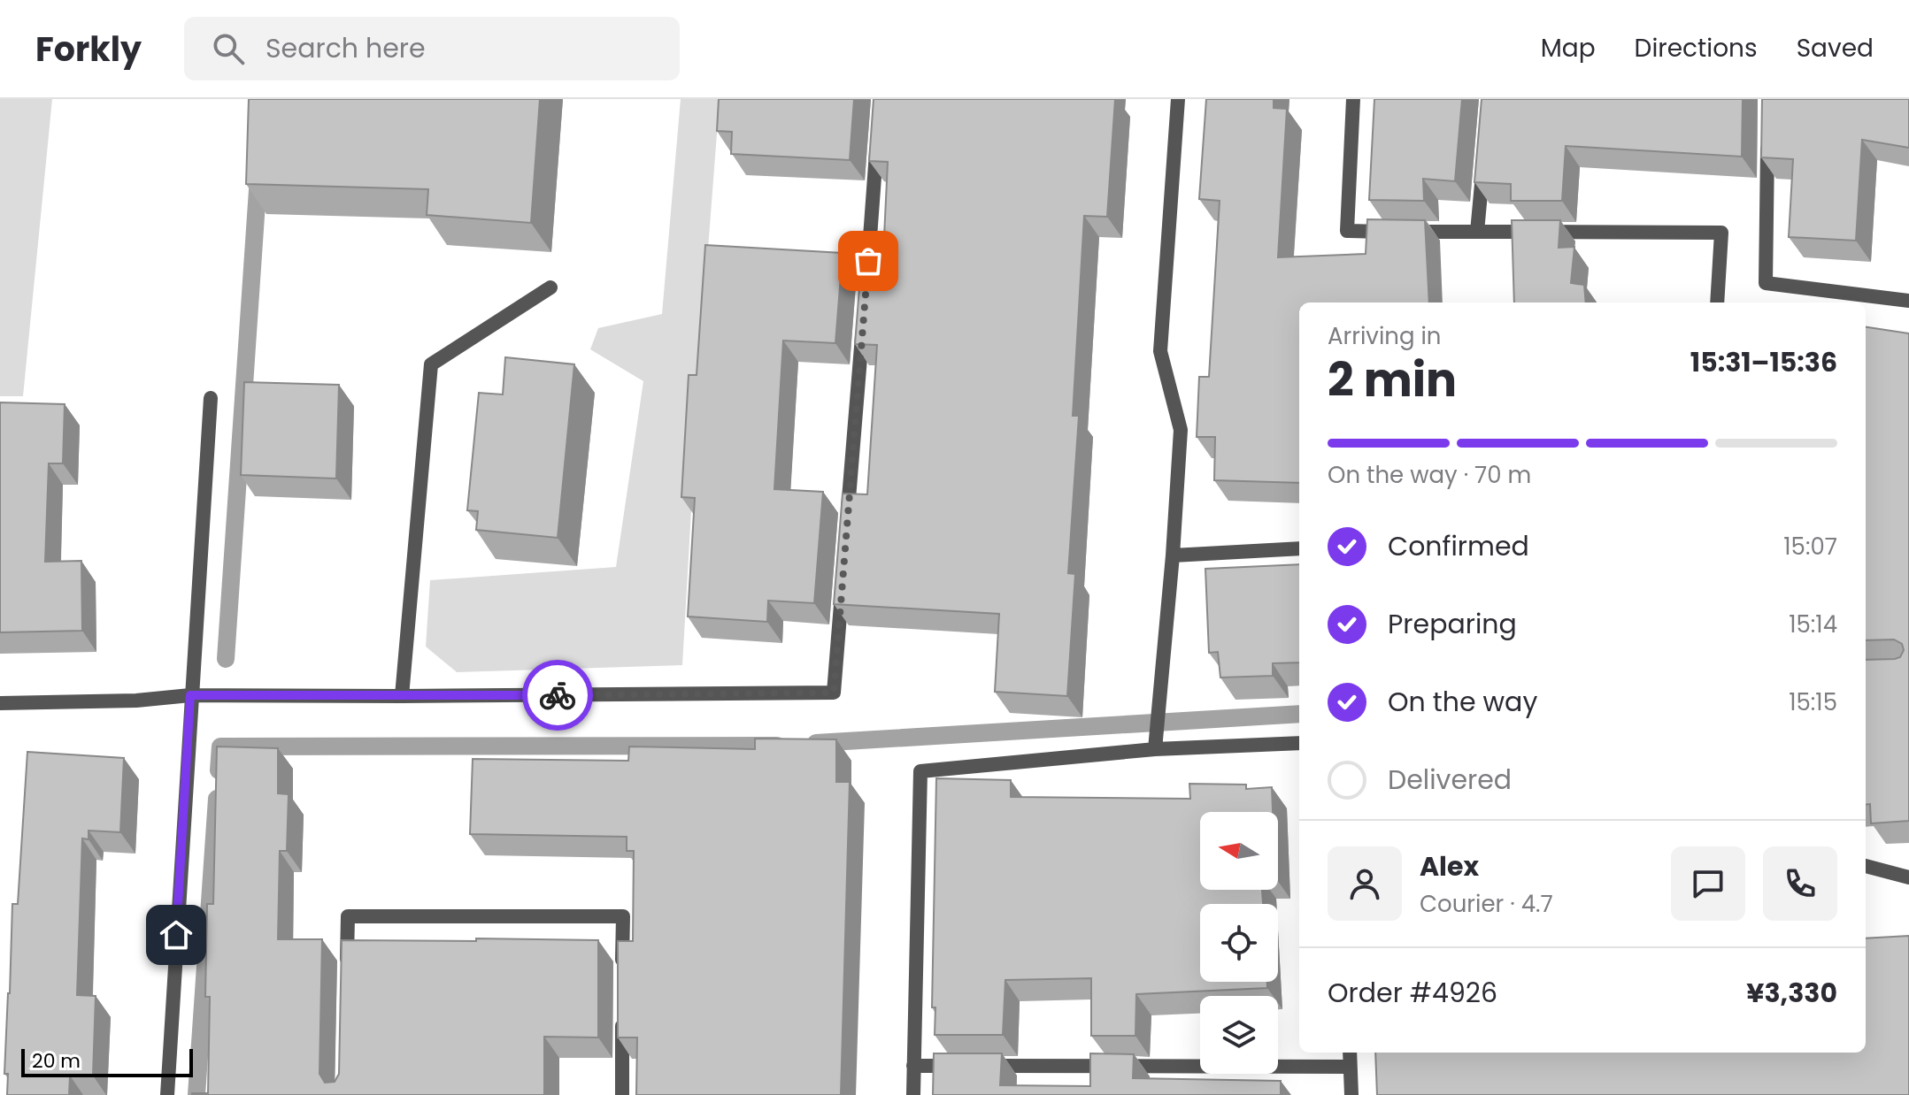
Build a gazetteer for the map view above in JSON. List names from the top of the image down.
{
  "scale_bar": "20 m",
  "north": "left",
  "page": {
    "header": "Forkly",
    "search": "Search here",
    "nav": ["Map", "Directions", "Saved"],
    "heading": ["2 min", "Arriving in", "15:31–15:36"],
    "panel": [
      "Alex",
      "Courier · 4.7",
      "Order #4926",
      "¥3,330"
    ],
    "bar": "On the way · 70 m",
    "list": [
      ["Confirmed", "15:07"],
      ["Preparing", "15:14"],
      ["On the way", "15:15"],
      "Delivered"
    ],
    "scale": "20 m"
  }
}
